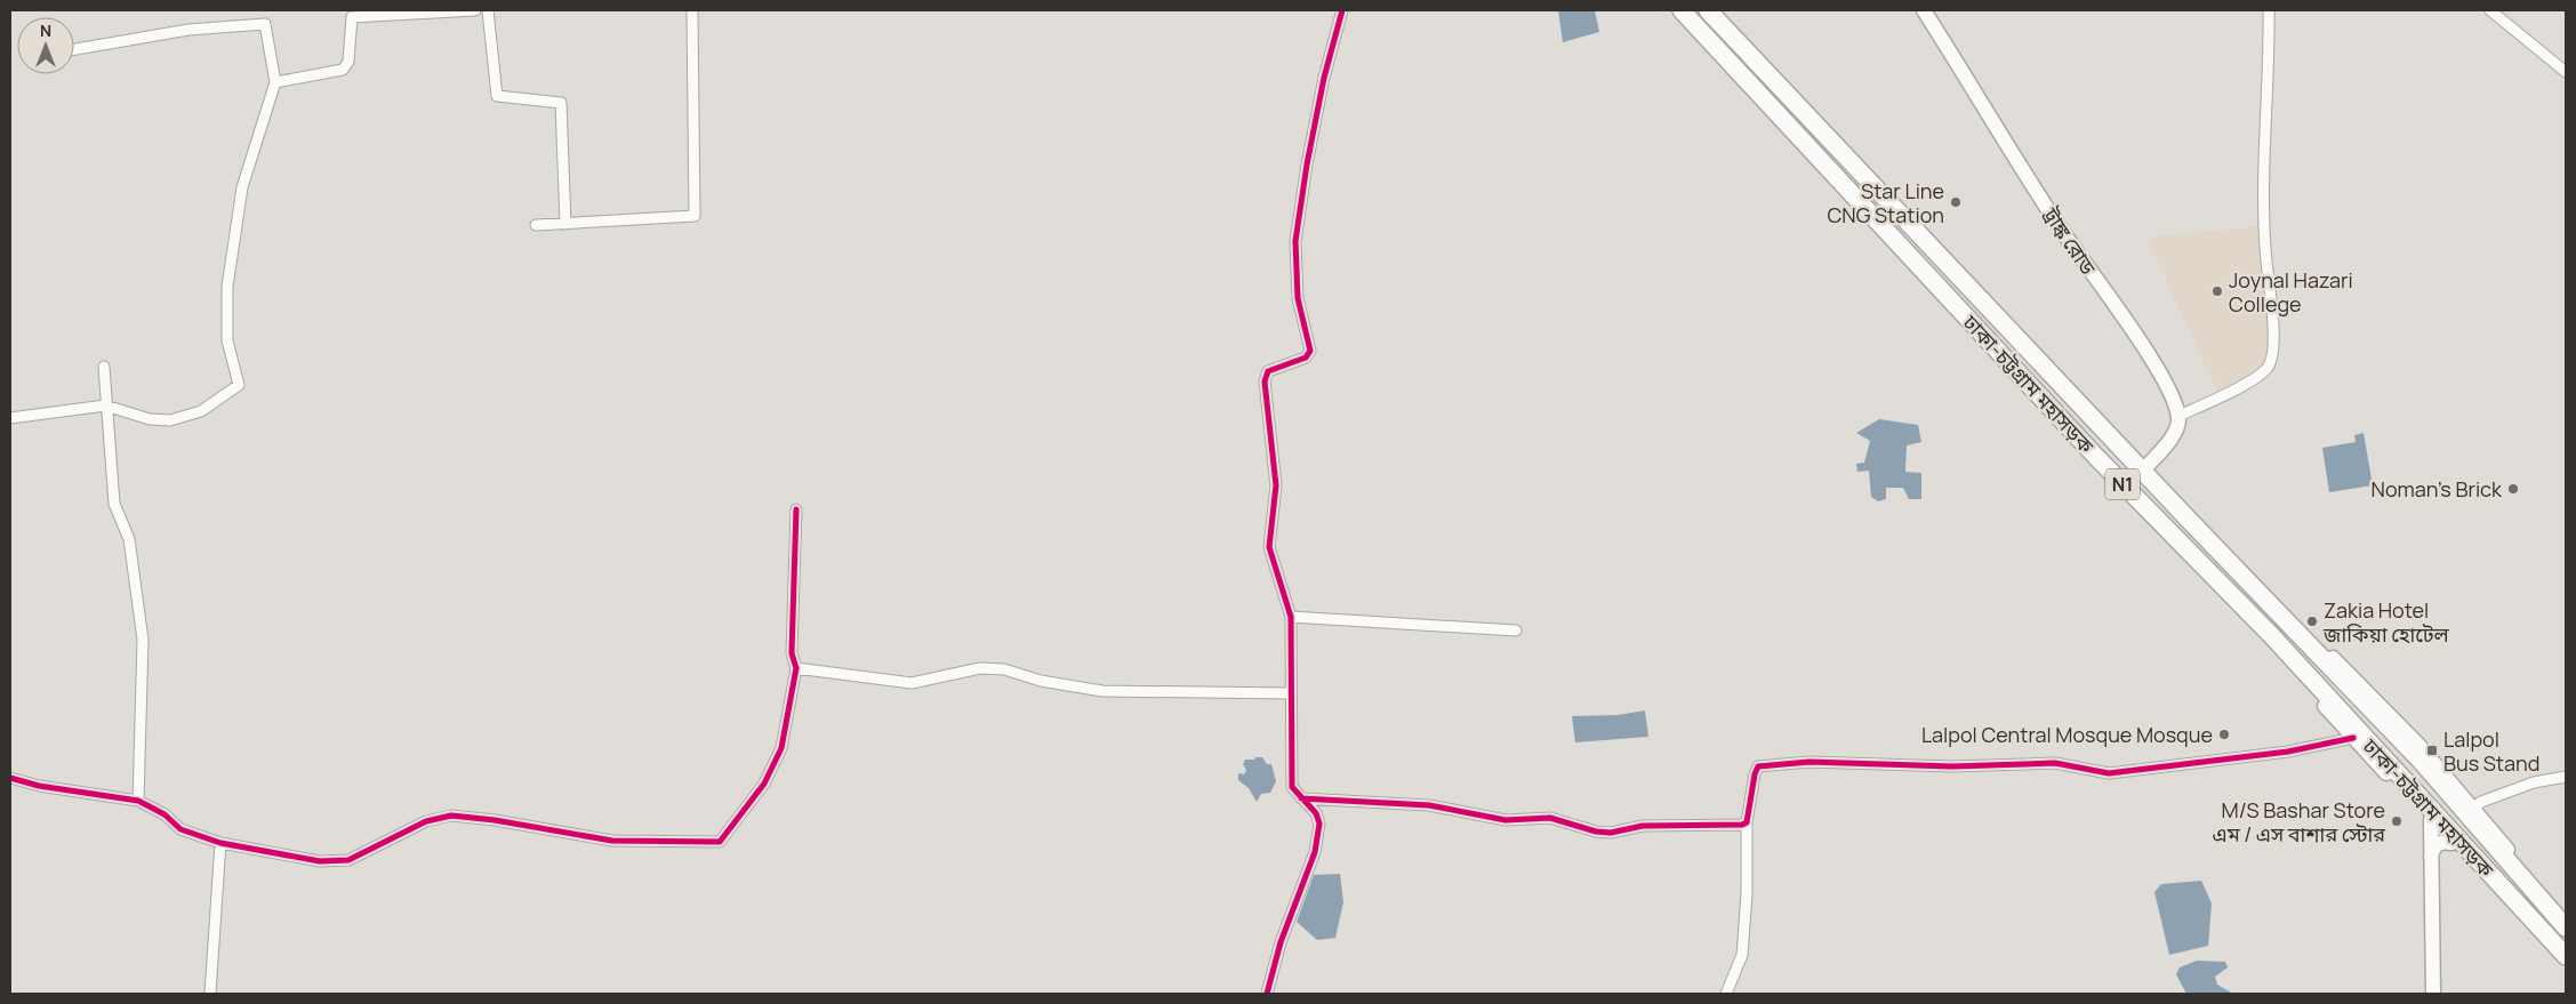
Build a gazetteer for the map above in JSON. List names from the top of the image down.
{
  "streets": {
    "highway": ["ঢাকা-চট্টগ্রাম মহাসড়ক", "N1"],
    "main road": ["ট্রাঙ্ক রোড"]
  },
  "places": {
    "other": [
      "Star Line CNG Station",
      "Joynal Hazari College",
      "Noman's Brick",
      "Zakia Hotel জাকিয়া হোটেল",
      "Lalpol Central Mosque Mosque",
      "M/S Bashar Store এম / এস বাশার স্টোর"
    ],
    "transit": ["Lalpol Bus Stand"]
  },
  "north": "top"
}
